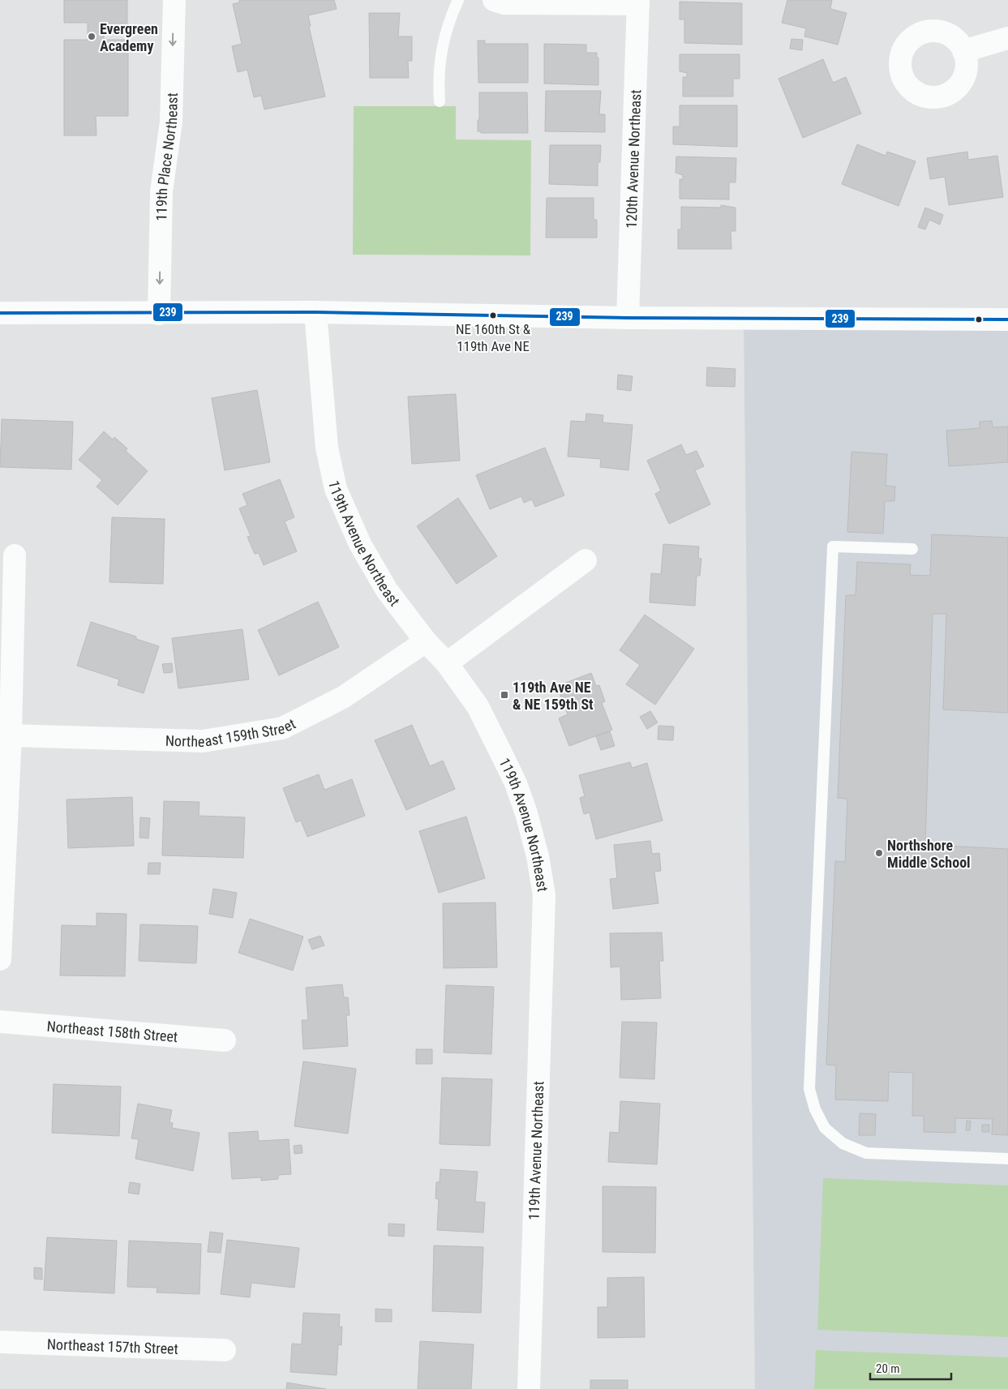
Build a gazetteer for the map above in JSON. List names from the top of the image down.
{
  "streets": {
    "street": [
      "119th Place Northeast",
      "120th Avenue Northeast",
      "119th Avenue Northeast",
      "Northeast 159th Street",
      "Northeast 158th Street",
      "Northeast 157th Street"
    ]
  },
  "crossings": [
    ["119th Avenue Northeast", "Northeast 159th Street"]
  ],
  "one_way": ["119th Place Northeast"],
  "places": {
    "other": ["Evergreen Academy", "NE 160th St & 119th Ave NE", "Northshore Middle School"],
    "transit": ["119th Ave NE & NE 159th St"]
  },
  "lines": ["transit line 239"],
  "scale_bar": "20 m"
}
